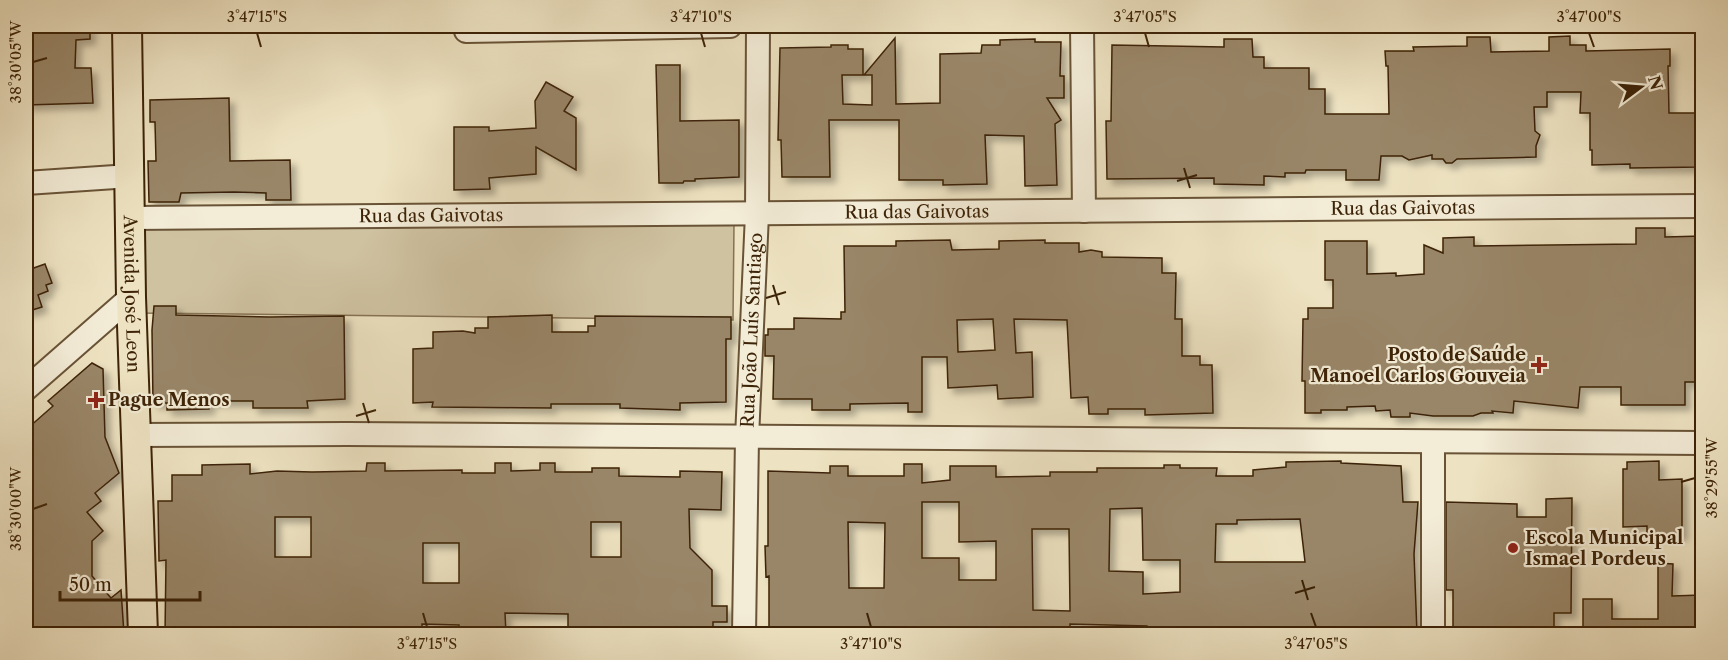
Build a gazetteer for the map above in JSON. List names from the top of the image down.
{
  "streets": {
    "main road": ["Avenida José Leon"],
    "street": ["Rua das Gaivotas", "Rua João Luís Santiago"]
  },
  "crossings": [
    ["Rua das Gaivotas", "Avenida José Leon"],
    ["Rua das Gaivotas", "Rua João Luís Santiago"]
  ],
  "places": {
    "health": ["Posto de Saúde Manoel Carlos Gouveia", "Pague Menos"],
    "other": ["Escola Municipal Ismael Pordeus"]
  },
  "scale_bar": "50 m",
  "north": "right",
  "coordinates": [
    "3°47'15\"S",
    "3°47'10\"S",
    "3°47'05\"S",
    "3°47'00\"S",
    "38°30'05\"W",
    "38°29'55\"W",
    "38°30'00\"W"
  ]
}
